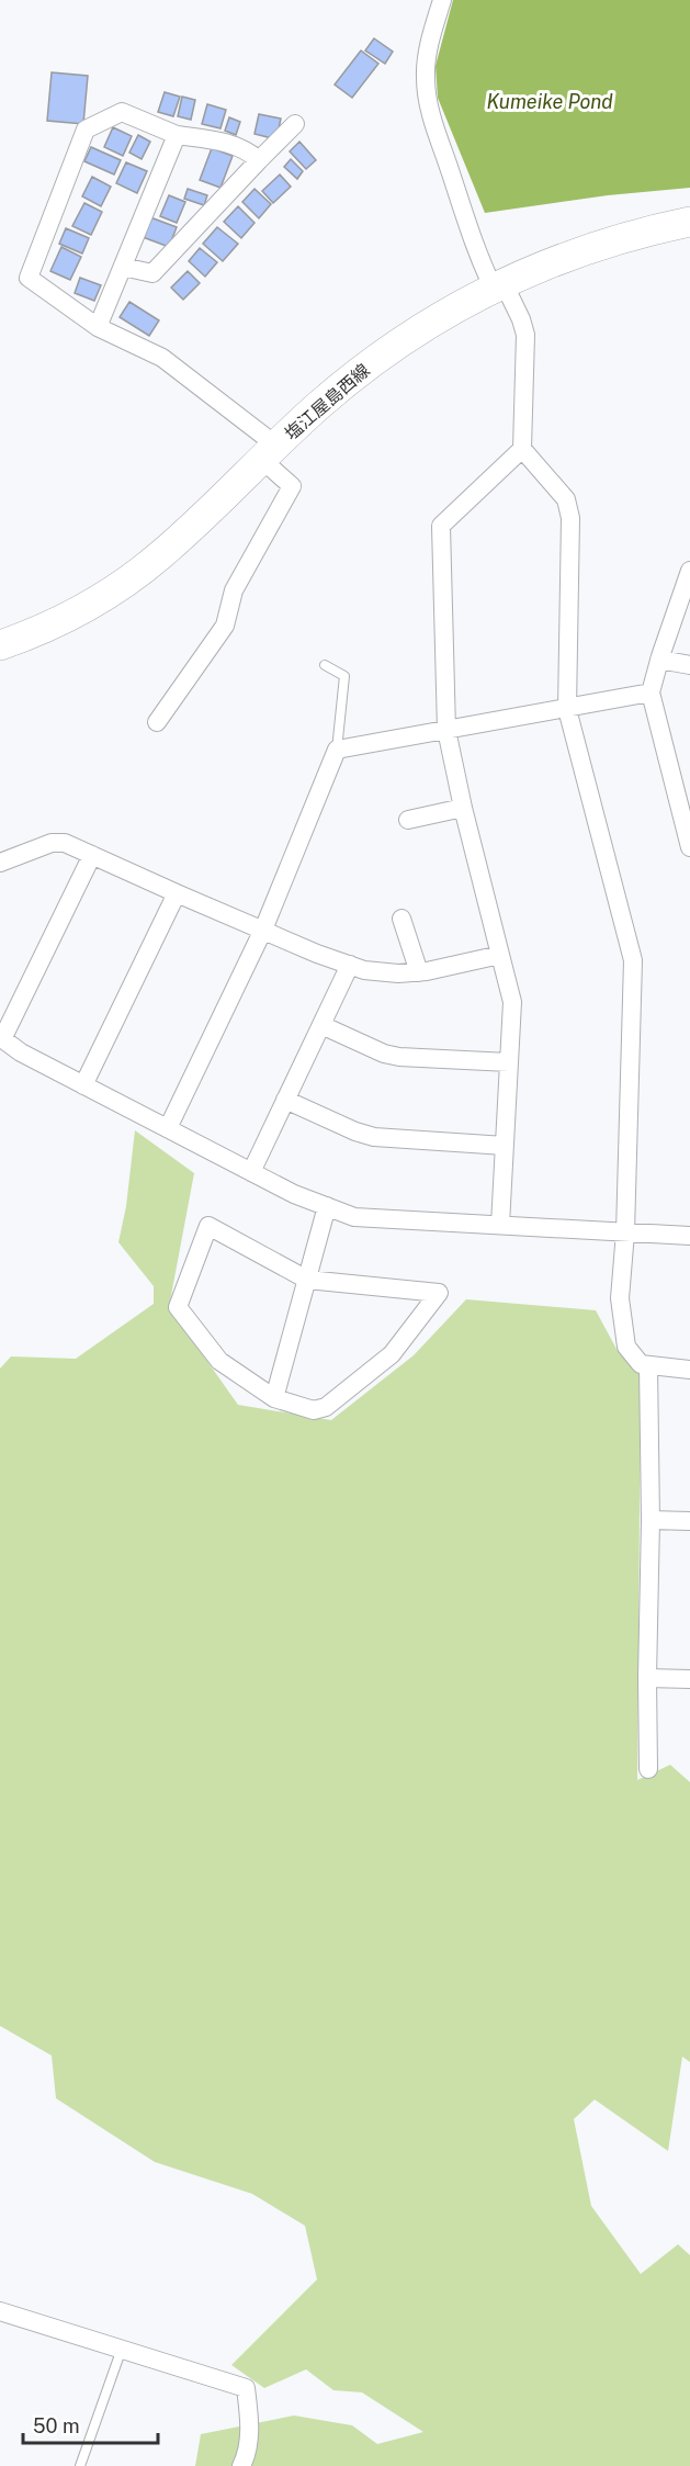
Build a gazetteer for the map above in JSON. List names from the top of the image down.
{
  "streets": {
    "main road": ["塩江屋島西線"]
  },
  "water": ["Kumeike Pond"],
  "scale_bar": "50 m"
}
